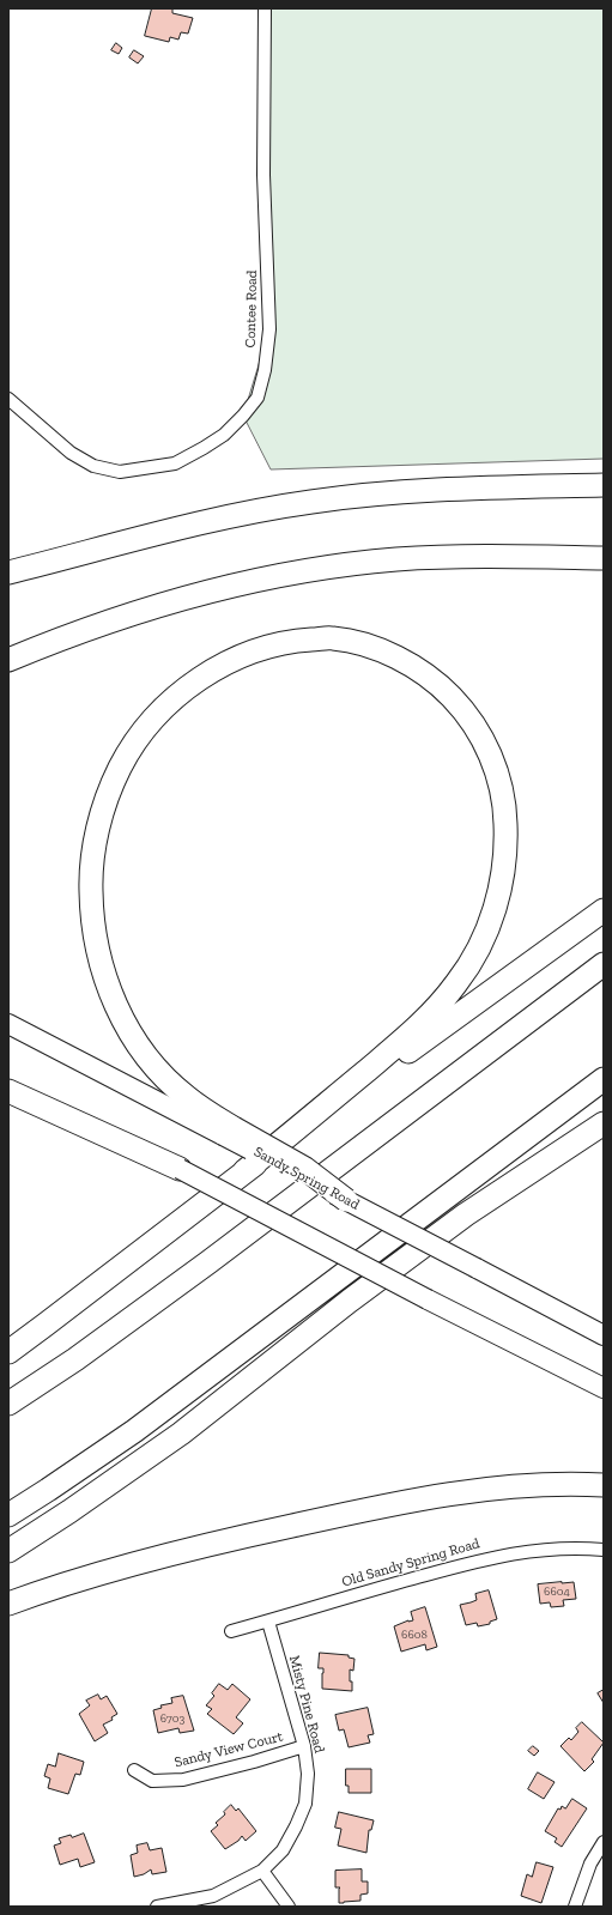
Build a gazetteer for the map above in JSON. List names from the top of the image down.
{
  "streets": {
    "main road": ["Sandy Spring Road"],
    "street": [
      "Contee Road",
      "Old Sandy Spring Road",
      "Misty Pine Road",
      "Sandy View Court"
    ]
  },
  "crossings": [
    ["Old Sandy Spring Road", "Misty Pine Road"],
    ["Misty Pine Road", "Sandy View Court"]
  ],
  "house_numbers": ["6604", "6608", "6703"]
}
